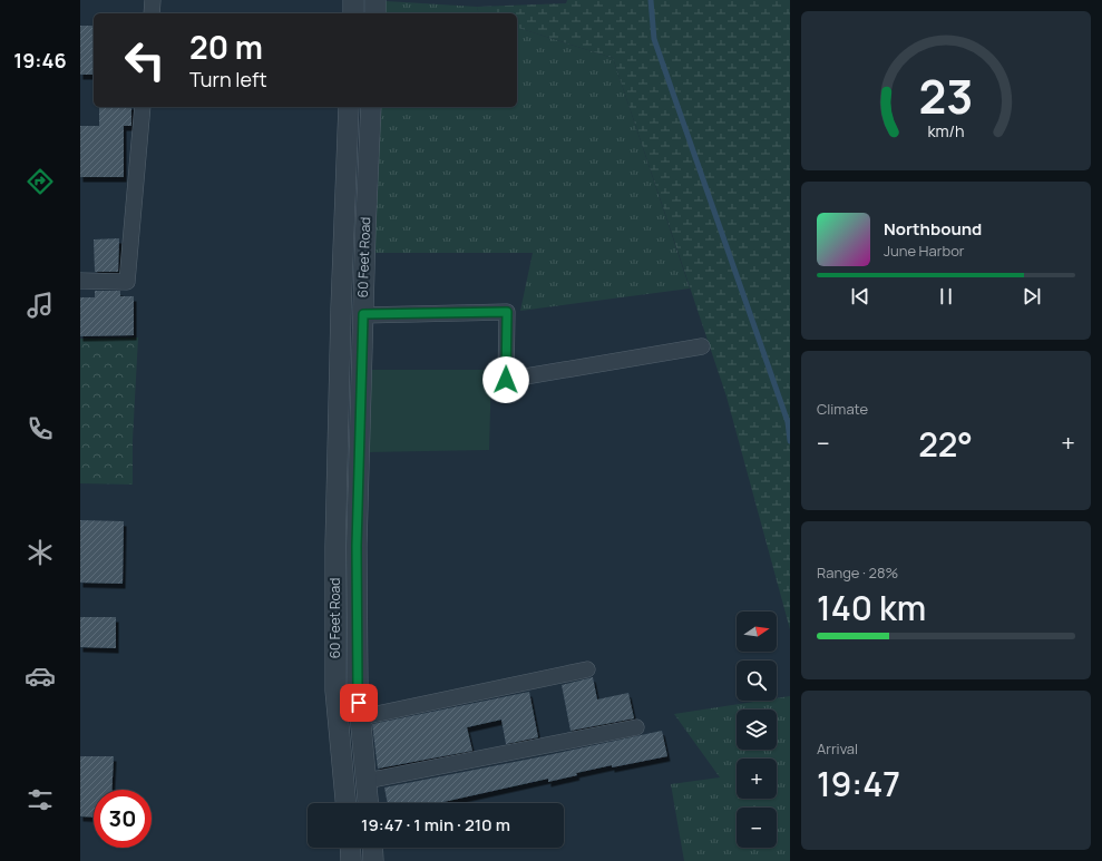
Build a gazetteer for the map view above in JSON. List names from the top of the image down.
{
  "streets": {
    "street": ["60 Feet Road"]
  },
  "north": "right",
  "page": {
    "tabs": "19:46",
    "turn": ["20 m", "Turn left"],
    "song": ["Northbound", "June Harbor"],
    "tile": [
      "Climate",
      ["Range · 28%", "140 km"],
      ["Arrival", "19:47"]
    ],
    "heat": ["−", "22°", "+"],
    "map_buttons": ["+", "−"],
    "limit": "30",
    "trip": "19:47 · 1 min · 210 m",
    "gauge": ["23", "km/h"]
  }
}
